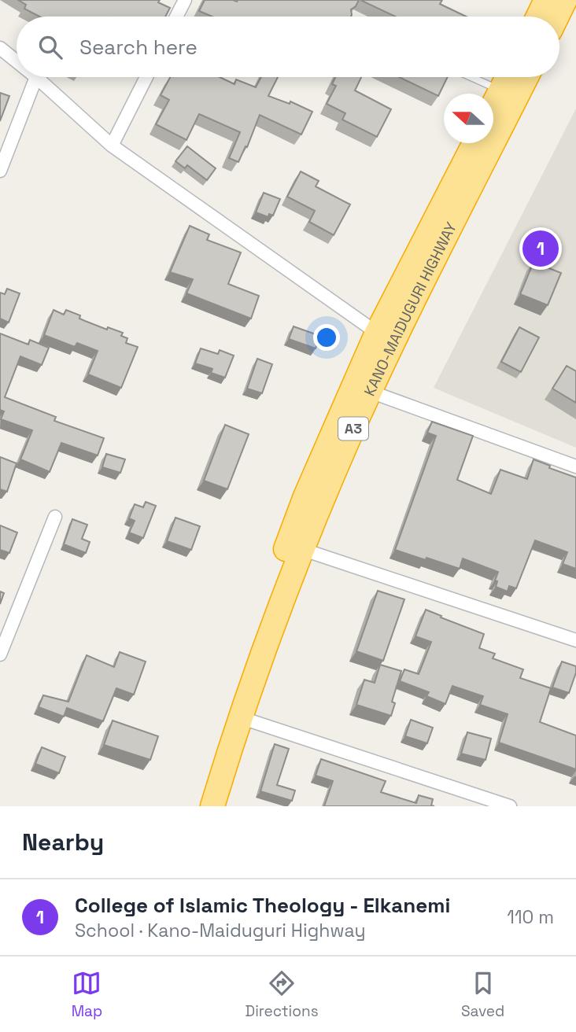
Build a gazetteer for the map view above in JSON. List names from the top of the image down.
{
  "streets": {
    "highway": ["KANO-MAIDUGURI HIGHWAY", "A3"]
  },
  "north": "left",
  "page": {
    "search": "Search here",
    "pins": "1",
    "heading": "Nearby",
    "list": [
      {
        "mark": "1",
        "name": "College of Islamic Theology - Elkanemi",
        "note": "School · Kano-Maiduguri Highway",
        "value": "110 m"
      }
    ],
    "nav": ["Map", "Directions", "Saved"]
  }
}
